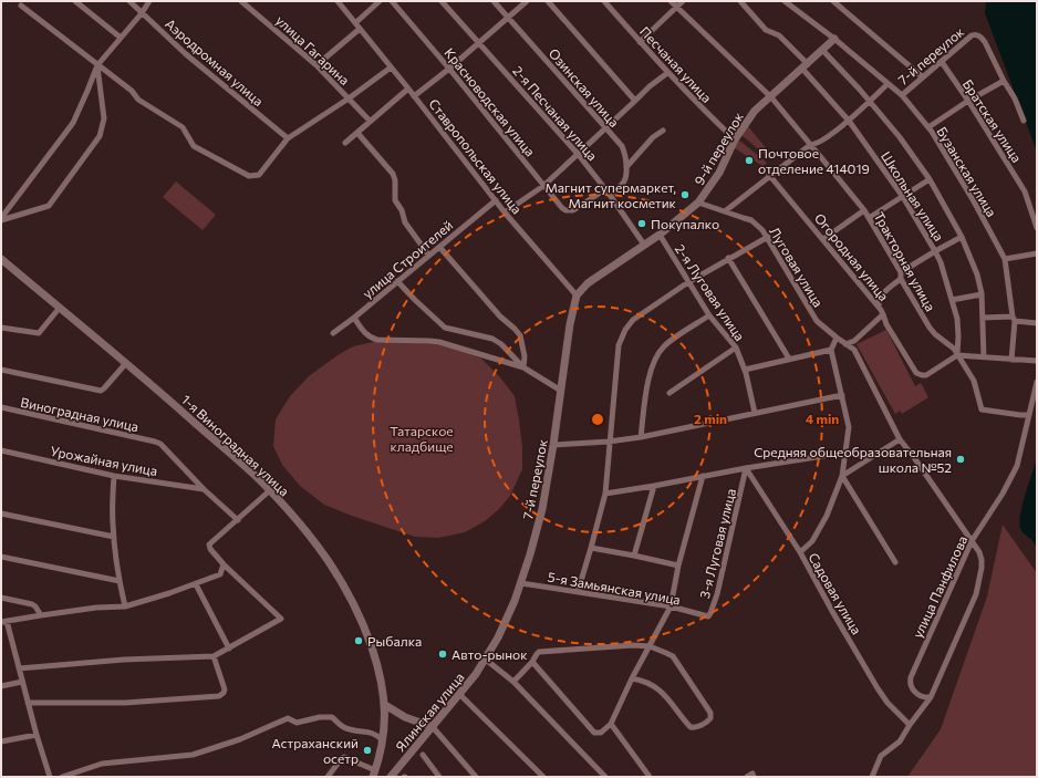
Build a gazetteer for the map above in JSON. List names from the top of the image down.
{
  "streets": {
    "street": [
      "улица Гагарина",
      "7-й переулок",
      "Аэродромная улица",
      "Песчаная улица",
      "Озинская улица",
      "Красноводская улица",
      "2-я Песчаная улица",
      "Братская улица",
      "9-й переулок",
      "Ставропольская улица",
      "Бузанская улица",
      "Школьная улица",
      "Огородная улица",
      "улица Строителей",
      "Тракторная улица",
      "Луговая улица",
      "2-я Луговая улица",
      "Виноградная улица",
      "1-я Виноградная улица",
      "Урожайная улица",
      "3-я Луговая улица",
      "улица Панфилова",
      "5-я Замьянская улица",
      "Садовая улица",
      "Ялинская улица"
    ]
  },
  "crossings": [
    ["7-й переулок", "Братская улица"],
    ["7-й переулок", "9-й переулок"],
    ["7-й переулок", "Ставропольская улица"],
    ["7-й переулок", "Бузанская улица"],
    ["7-й переулок", "Школьная улица"],
    ["7-й переулок", "Огородная улица"],
    ["7-й переулок", "Тракторная улица"],
    ["7-й переулок", "Луговая улица"],
    ["7-й переулок", "5-я Замьянская улица"],
    ["7-й переулок", "Ялинская улица"],
    ["Песчаная улица", "9-й переулок"],
    ["Красноводская улица", "2-я Песчаная улица"],
    ["2-я Песчаная улица", "9-й переулок"],
    ["9-й переулок", "Ставропольская улица"],
    ["9-й переулок", "Бузанская улица"],
    ["9-й переулок", "Школьная улица"],
    ["9-й переулок", "Тракторная улица"],
    ["9-й переулок", "Луговая улица"],
    ["9-й переулок", "2-я Луговая улица"],
    ["Ставропольская улица", "улица Строителей"],
    ["Школьная улица", "Огородная улица"],
    ["Школьная улица", "Тракторная улица"],
    ["Огородная улица", "Тракторная улица"],
    ["Тракторная улица", "улица Панфилова"],
    ["Луговая улица", "улица Панфилова"],
    ["Виноградная улица", "Урожайная улица"],
    ["3-я Луговая улица", "5-я Замьянская улица"],
    ["3-я Луговая улица", "Садовая улица"]
  ],
  "parks": ["Татарское кладбище"],
  "places": [
    "Почтовое отделение 414019",
    "Магнит супермаркет, Магнит косметик",
    "Покупалко",
    "Средняя общеобразовательная школа №52",
    "Рыбалка",
    "Авто-рынок",
    "Астраханский осетр"
  ],
  "rings": ["2 min", "4 min"]
}
